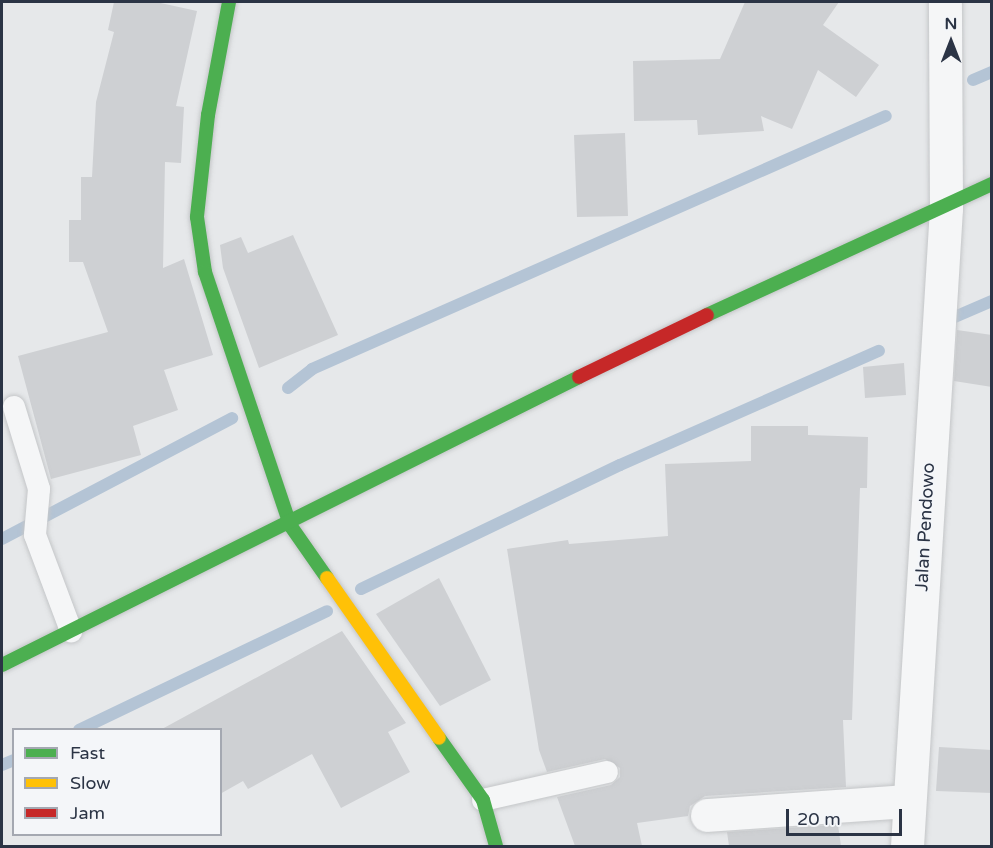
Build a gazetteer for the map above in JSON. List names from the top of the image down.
{
  "streets": {
    "street": ["Jalan Pendowo"]
  },
  "legend": ["Fast", "Slow", "Jam"],
  "scale_bar": "20 m",
  "north": "top"
}
